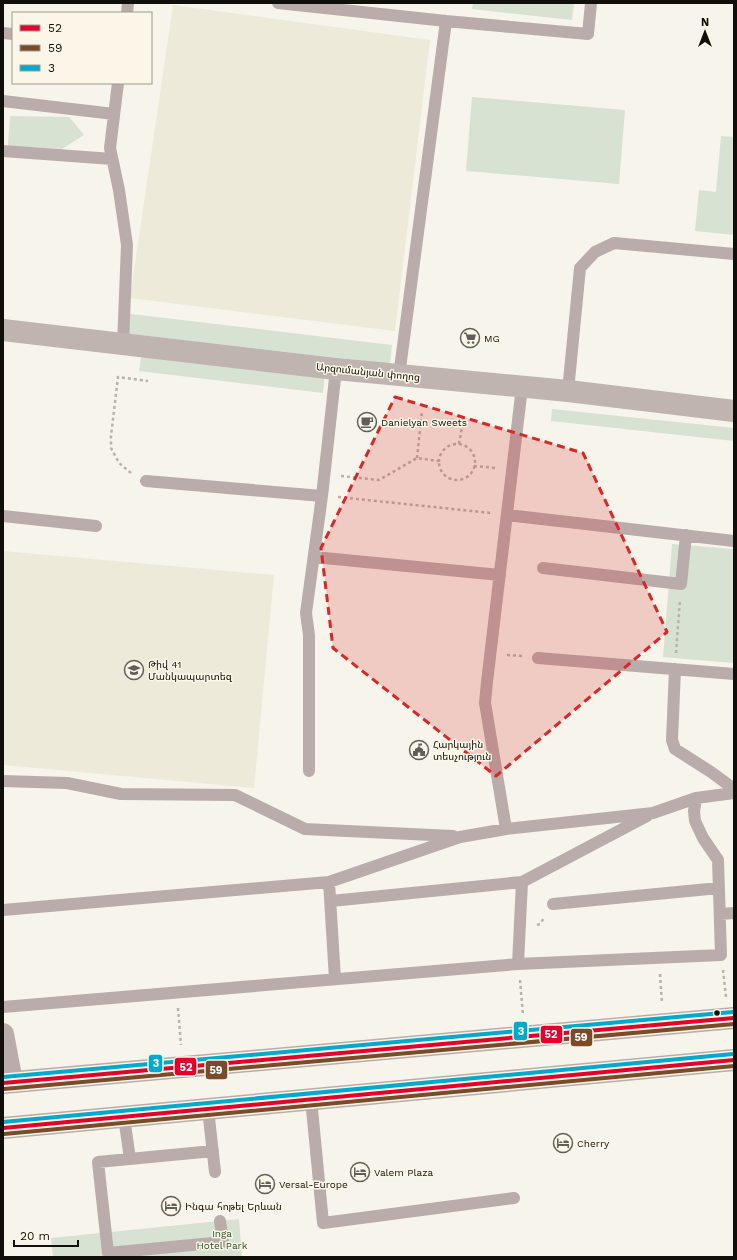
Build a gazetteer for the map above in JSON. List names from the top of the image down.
{
  "streets": {
    "main road": ["Արզումանյան փողոց"]
  },
  "parks": ["Inga Hotel Park"],
  "places": {
    "supermarket": ["MG"],
    "cafe": ["Danielyan Sweets"],
    "school or university": ["Թիվ 41 Մանկապարտեզ"],
    "public building": ["Հարկային տեսչություն"],
    "hotel": [
      "Cherry",
      "Valem Plaza",
      "Versal-Europe",
      "Ինգա հոթել Երևան"
    ]
  },
  "lines": ["transit line 3", "transit line 52", "transit line 59"],
  "legend": ["52", "59", "3"],
  "scale_bar": "20 m",
  "north": "top"
}
